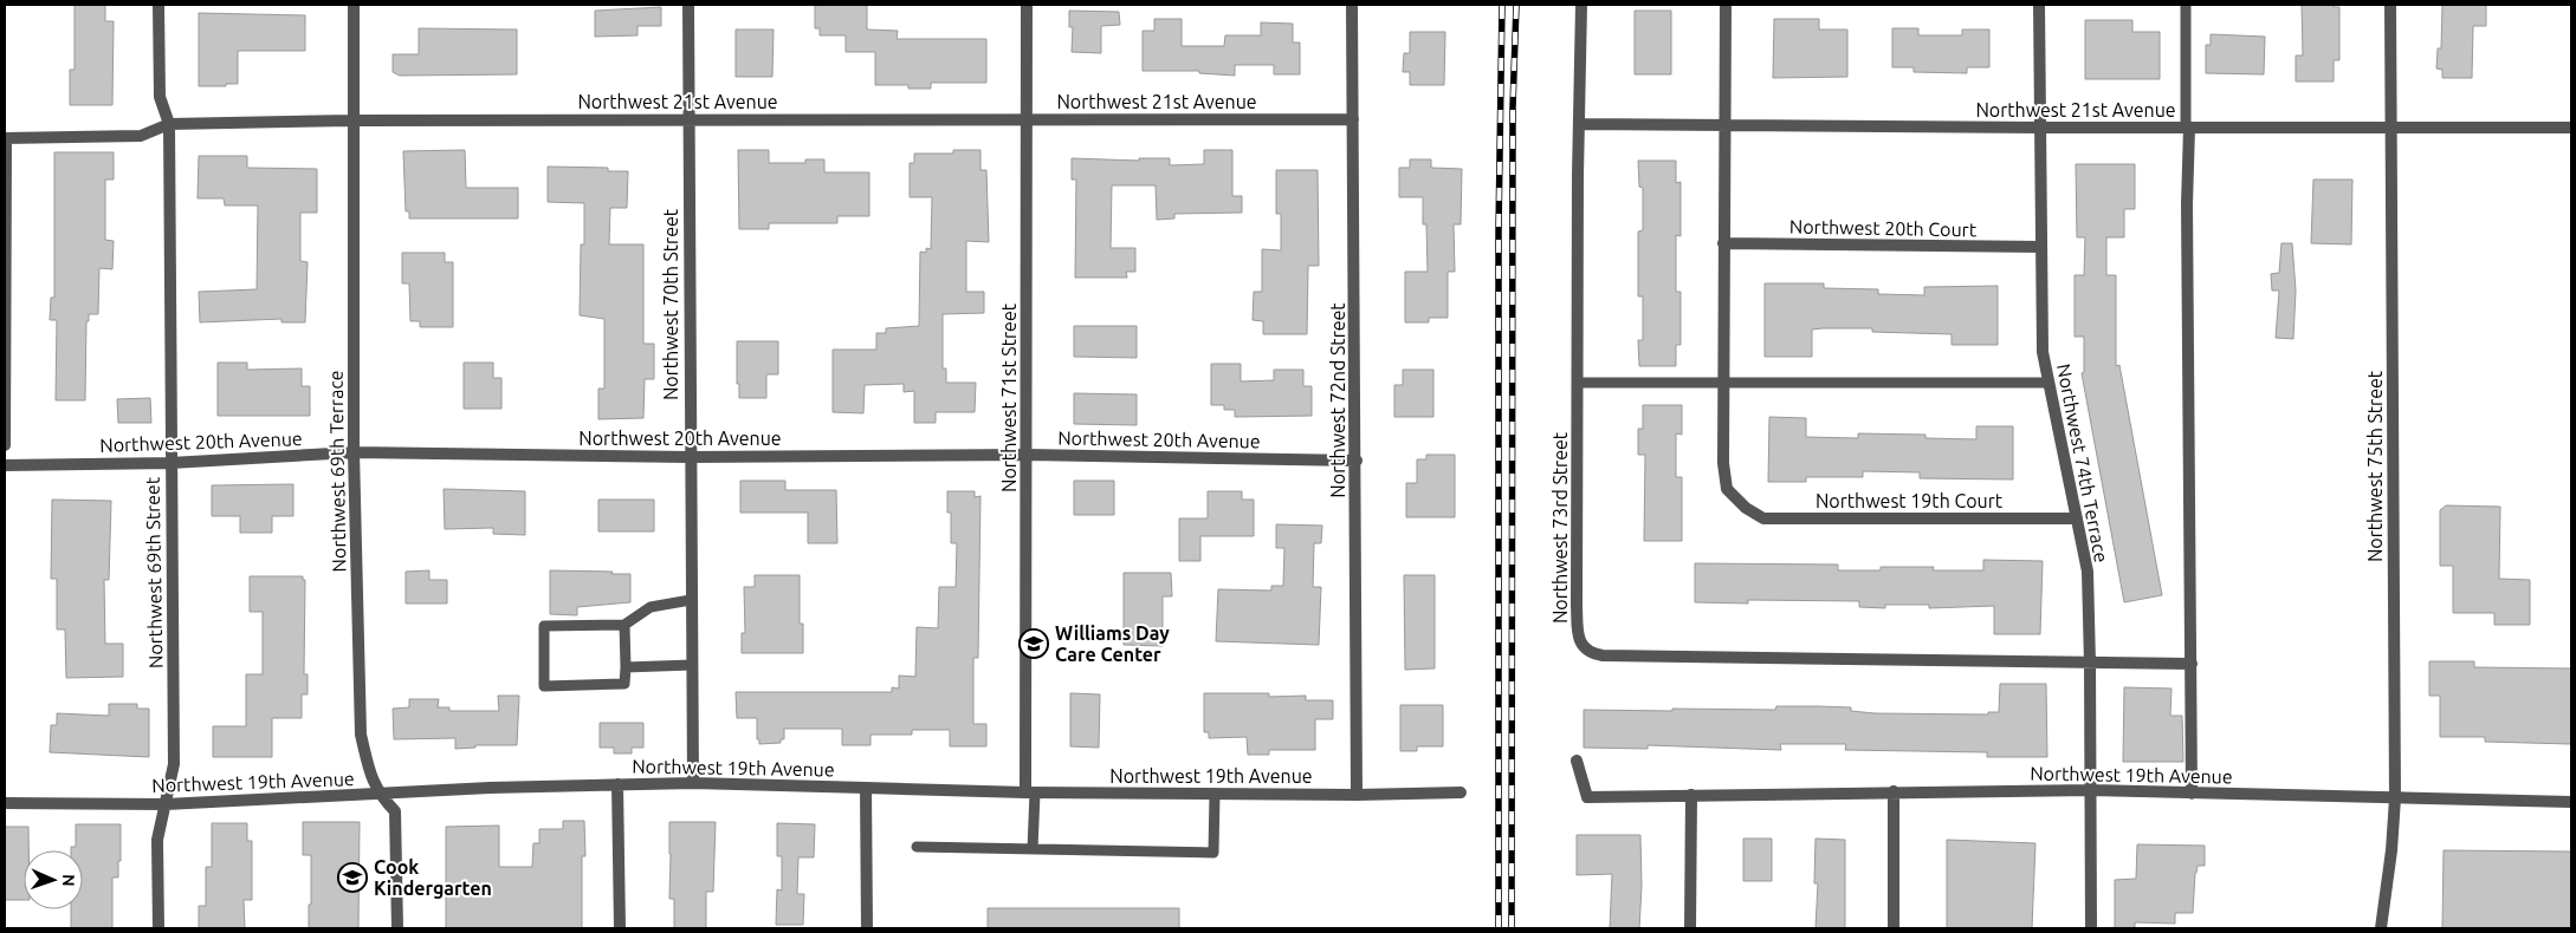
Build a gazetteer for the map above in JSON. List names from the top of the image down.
{
  "streets": {
    "street": [
      "Northwest 21st Avenue",
      "Northwest 20th Court",
      "Northwest 70th Street",
      "Northwest 71st Street",
      "Northwest 72nd Street",
      "Northwest 20th Avenue",
      "Northwest 74th Terrace",
      "Northwest 75th Street",
      "Northwest 69th Terrace",
      "Northwest 19th Court",
      "Northwest 73rd Street",
      "Northwest 69th Street",
      "Northwest 19th Avenue"
    ]
  },
  "crossings": [
    ["Northwest 21st Avenue", "Northwest 70th Street"],
    ["Northwest 21st Avenue", "Northwest 71st Street"],
    ["Northwest 21st Avenue", "Northwest 72nd Street"],
    ["Northwest 21st Avenue", "Northwest 74th Terrace"],
    ["Northwest 21st Avenue", "Northwest 75th Street"],
    ["Northwest 21st Avenue", "Northwest 69th Terrace"],
    ["Northwest 21st Avenue", "Northwest 73rd Street"],
    ["Northwest 21st Avenue", "Northwest 69th Street"],
    ["Northwest 20th Court", "Northwest 74th Terrace"],
    ["Northwest 70th Street", "Northwest 20th Avenue"],
    ["Northwest 70th Street", "Northwest 19th Avenue"],
    ["Northwest 71st Street", "Northwest 20th Avenue"],
    ["Northwest 71st Street", "Northwest 19th Avenue"],
    ["Northwest 72nd Street", "Northwest 20th Avenue"],
    ["Northwest 72nd Street", "Northwest 19th Avenue"],
    ["Northwest 20th Avenue", "Northwest 69th Terrace"],
    ["Northwest 20th Avenue", "Northwest 69th Street"],
    ["Northwest 74th Terrace", "Northwest 19th Court"],
    ["Northwest 74th Terrace", "Northwest 73rd Street"],
    ["Northwest 74th Terrace", "Northwest 19th Avenue"],
    ["Northwest 75th Street", "Northwest 19th Avenue"],
    ["Northwest 69th Terrace", "Northwest 19th Avenue"],
    ["Northwest 69th Street", "Northwest 19th Avenue"]
  ],
  "places": {
    "school or university": ["Williams Day Care Center", "Cook Kindergarten"]
  },
  "north": "right"
}
